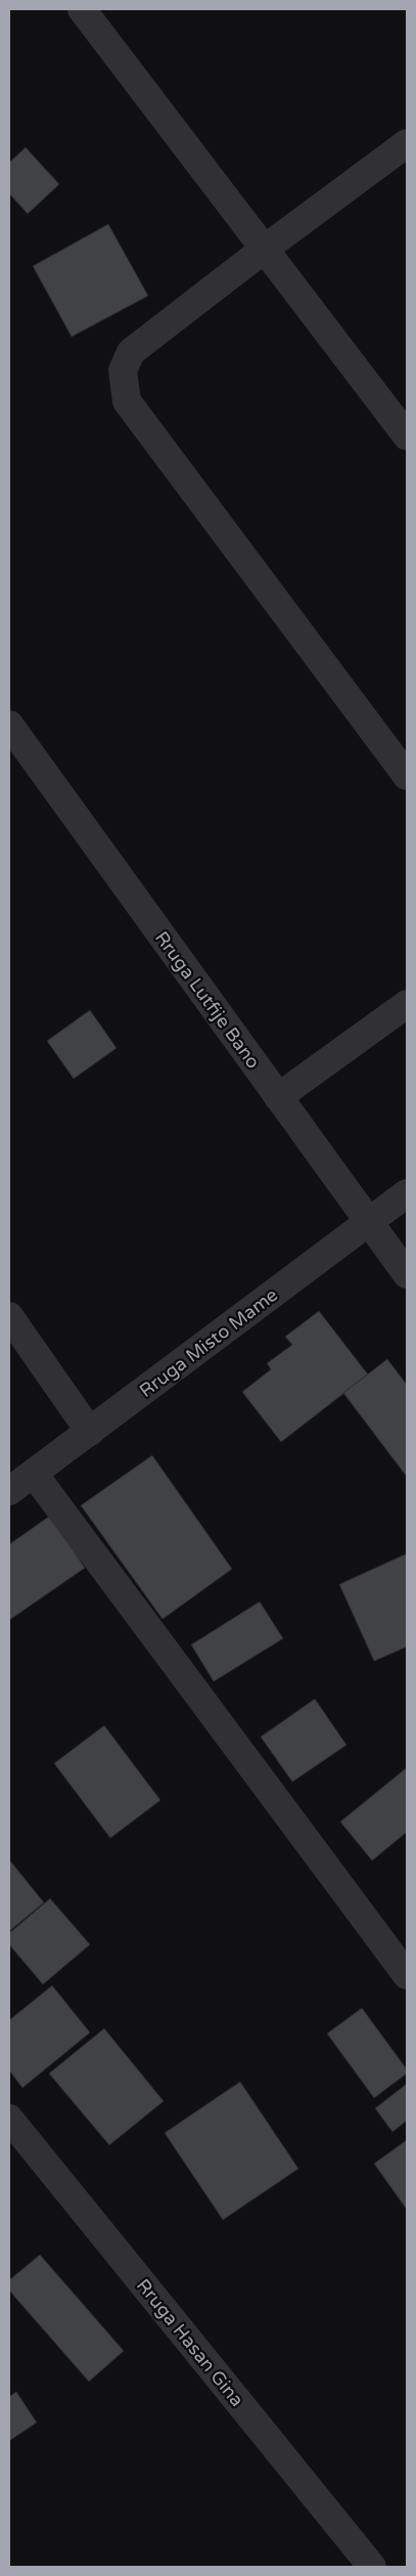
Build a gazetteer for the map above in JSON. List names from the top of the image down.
{
  "streets": {
    "street": ["Rruga Lutfije Bano", "Rruga Misto Mame", "Rruga Hasan Gina"]
  },
  "crossings": [
    ["Rruga Lutfije Bano", "Rruga Misto Mame"]
  ]
}
